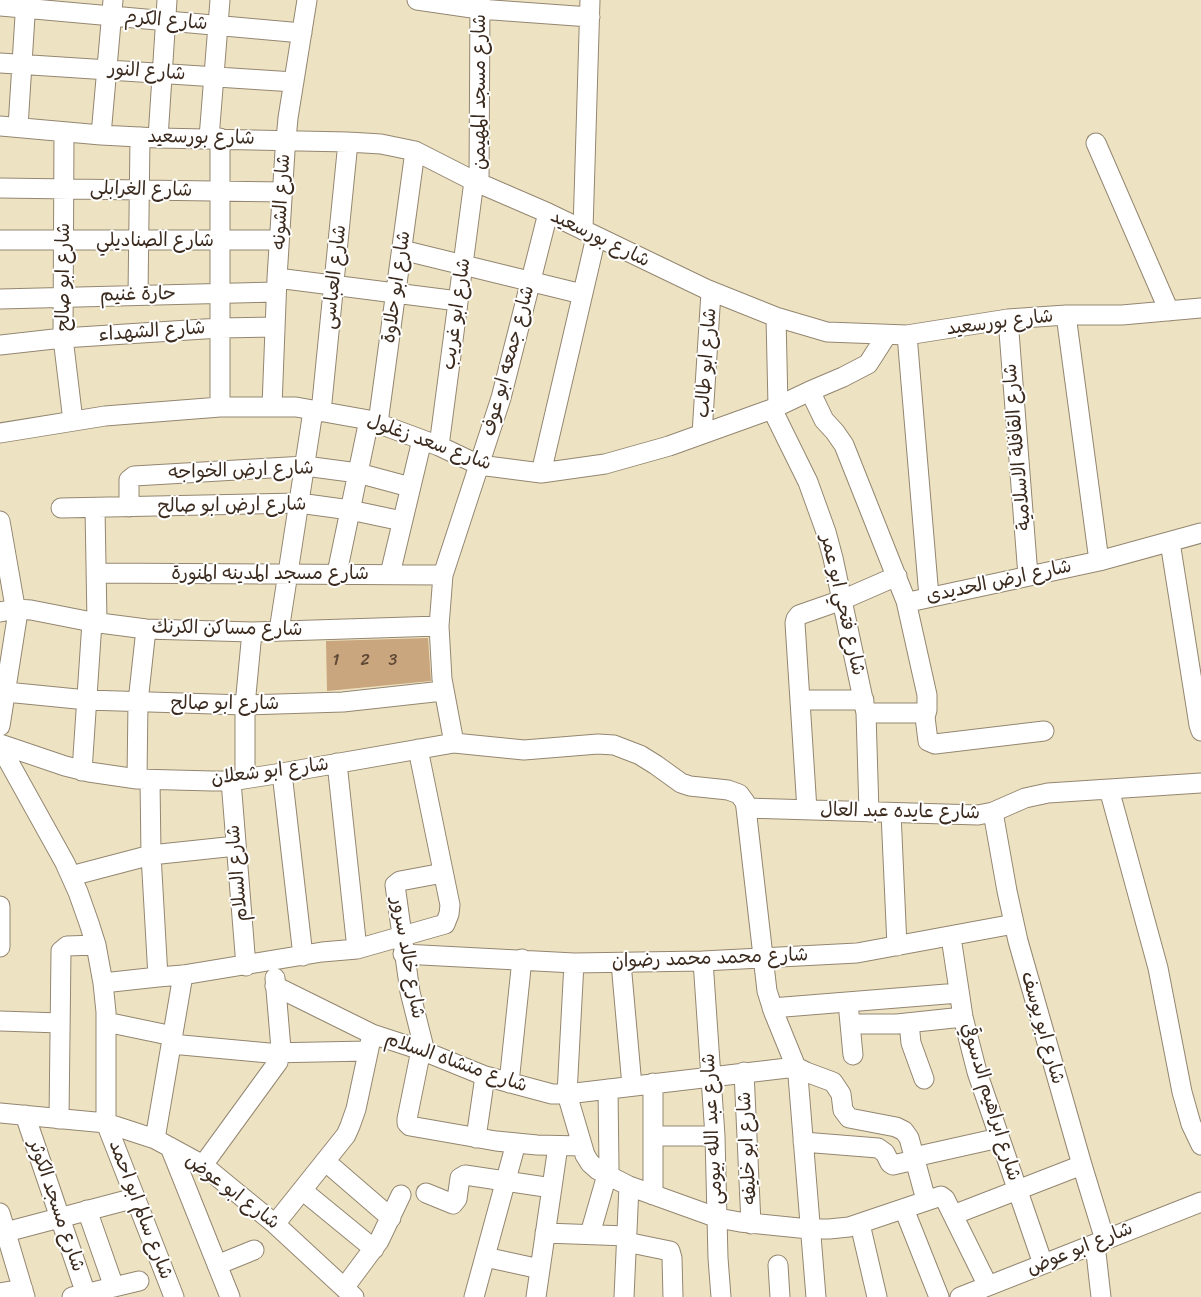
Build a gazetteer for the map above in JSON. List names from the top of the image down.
{
  "streets": {
    "street": [
      "شارع الكرم",
      "شارع النور",
      "شارع مسجد المهيمن",
      "شارع بورسعيد",
      "شارع الغرابلى",
      "شارع الشونه",
      "شارع الصناديلي",
      "شارع ابو صالح",
      "شارع العباسى",
      "شارع ابو حلاوة",
      "حارة غنيم",
      "شارع ابو غريب",
      "شارع الشهداء",
      "شارع جمعه ابو عوف",
      "شارع ابو طالب",
      "شارع سعد زغلول",
      "شارع القافلة الاسلامية",
      "شارع ارض الخواجه",
      "شارع ارض ابو صالح",
      "شارع مسجد المدينه المنورة",
      "شارع ارض الحديدى",
      "شارع فتحي ابو عمر",
      "شارع مساكن الكرنك",
      "شارع ابو شعلان",
      "شارع عايده عبد العال",
      "شارع السلام",
      "شارع خالد سرور",
      "شارع محمد محمد رضوان",
      "شارع ابو يوسف",
      "شارع منشاه السلام",
      "شارع ابراهيم الدسوقي",
      "شارع عبد الله بيومى",
      "شارع ابو خليفه",
      "شارع ابو عوض",
      "شارع مسجد الكوثر",
      "شارع سالم ابو احمد"
    ]
  },
  "crossings": [
    ["شارع الكرم", "شارع الشونه"],
    ["شارع النور", "شارع الشونه"],
    ["شارع مسجد المهيمن", "شارع بورسعيد"],
    ["شارع مسجد المهيمن", "شارع ابو غريب"],
    ["شارع بورسعيد", "شارع الشونه"],
    ["شارع بورسعيد", "شارع ابو صالح"],
    ["شارع بورسعيد", "شارع العباسى"],
    ["شارع بورسعيد", "شارع ابو حلاوة"],
    ["شارع بورسعيد", "شارع ابو غريب"],
    ["شارع بورسعيد", "شارع جمعه ابو عوف"],
    ["شارع بورسعيد", "شارع ابو طالب"],
    ["شارع بورسعيد", "شارع سعد زغلول"],
    ["شارع بورسعيد", "شارع القافلة الاسلامية"],
    ["شارع الغرابلى", "شارع الشونه"],
    ["شارع الغرابلى", "شارع ابو صالح"],
    ["شارع الشونه", "شارع الصناديلي"],
    ["شارع الشونه", "حارة غنيم"],
    ["شارع الشونه", "شارع الشهداء"],
    ["شارع الشونه", "شارع سعد زغلول"],
    ["شارع الصناديلي", "شارع ابو صالح"],
    ["شارع ابو صالح", "حارة غنيم"],
    ["شارع ابو صالح", "شارع الشهداء"],
    ["شارع ابو صالح", "شارع جمعه ابو عوف"],
    ["شارع ابو صالح", "شارع سعد زغلول"],
    ["شارع ابو صالح", "شارع السلام"],
    ["شارع العباسى", "حارة غنيم"],
    ["شارع العباسى", "شارع سعد زغلول"],
    ["شارع العباسى", "شارع ارض الخواجه"],
    ["شارع العباسى", "شارع ارض ابو صالح"],
    ["شارع العباسى", "شارع مسجد المدينه المنورة"],
    ["شارع العباسى", "شارع مساكن الكرنك"],
    ["شارع ابو حلاوة", "حارة غنيم"],
    ["شارع ابو حلاوة", "شارع سعد زغلول"],
    ["حارة غنيم", "شارع ابو غريب"],
    ["شارع ابو غريب", "شارع سعد زغلول"],
    ["شارع ابو غريب", "شارع ارض الخواجه"],
    ["شارع ابو غريب", "شارع ارض ابو صالح"],
    ["شارع ابو غريب", "شارع مسجد المدينه المنورة"],
    ["شارع جمعه ابو عوف", "شارع سعد زغلول"],
    ["شارع جمعه ابو عوف", "شارع مسجد المدينه المنورة"],
    ["شارع جمعه ابو عوف", "شارع مساكن الكرنك"],
    ["شارع جمعه ابو عوف", "شارع ابو شعلان"],
    ["شارع ابو طالب", "شارع سعد زغلول"],
    ["شارع سعد زغلول", "شارع ارض الحديدى"],
    ["شارع سعد زغلول", "شارع فتحي ابو عمر"],
    ["شارع القافلة الاسلامية", "شارع ارض الحديدى"],
    ["شارع ارض الخواجه", "شارع ارض ابو صالح"],
    ["شارع فتحي ابو عمر", "شارع عايده عبد العال"],
    ["شارع مساكن الكرنك", "شارع السلام"],
    ["شارع ابو شعلان", "شارع عايده عبد العال"],
    ["شارع ابو شعلان", "شارع السلام"],
    ["شارع عايده عبد العال", "شارع ابو يوسف"],
    ["شارع خالد سرور", "شارع محمد محمد رضوان"],
    ["شارع خالد سرور", "شارع منشاه السلام"],
    ["شارع محمد محمد رضوان", "شارع ابو يوسف"],
    ["شارع محمد محمد رضوان", "شارع ابراهيم الدسوقي"],
    ["شارع محمد محمد رضوان", "شارع عبد الله بيومى"],
    ["شارع ابو يوسف", "شارع ابو عوض"],
    ["شارع منشاه السلام", "شارع عبد الله بيومى"],
    ["شارع منشاه السلام", "شارع ابو خليفه"],
    ["شارع ابراهيم الدسوقي", "شارع ابو عوض"],
    ["شارع ابو عوض", "شارع مسجد الكوثر"],
    ["شارع ابو عوض", "شارع سالم ابو احمد"]
  ],
  "house_numbers": ["1", "2", "3"]
}
